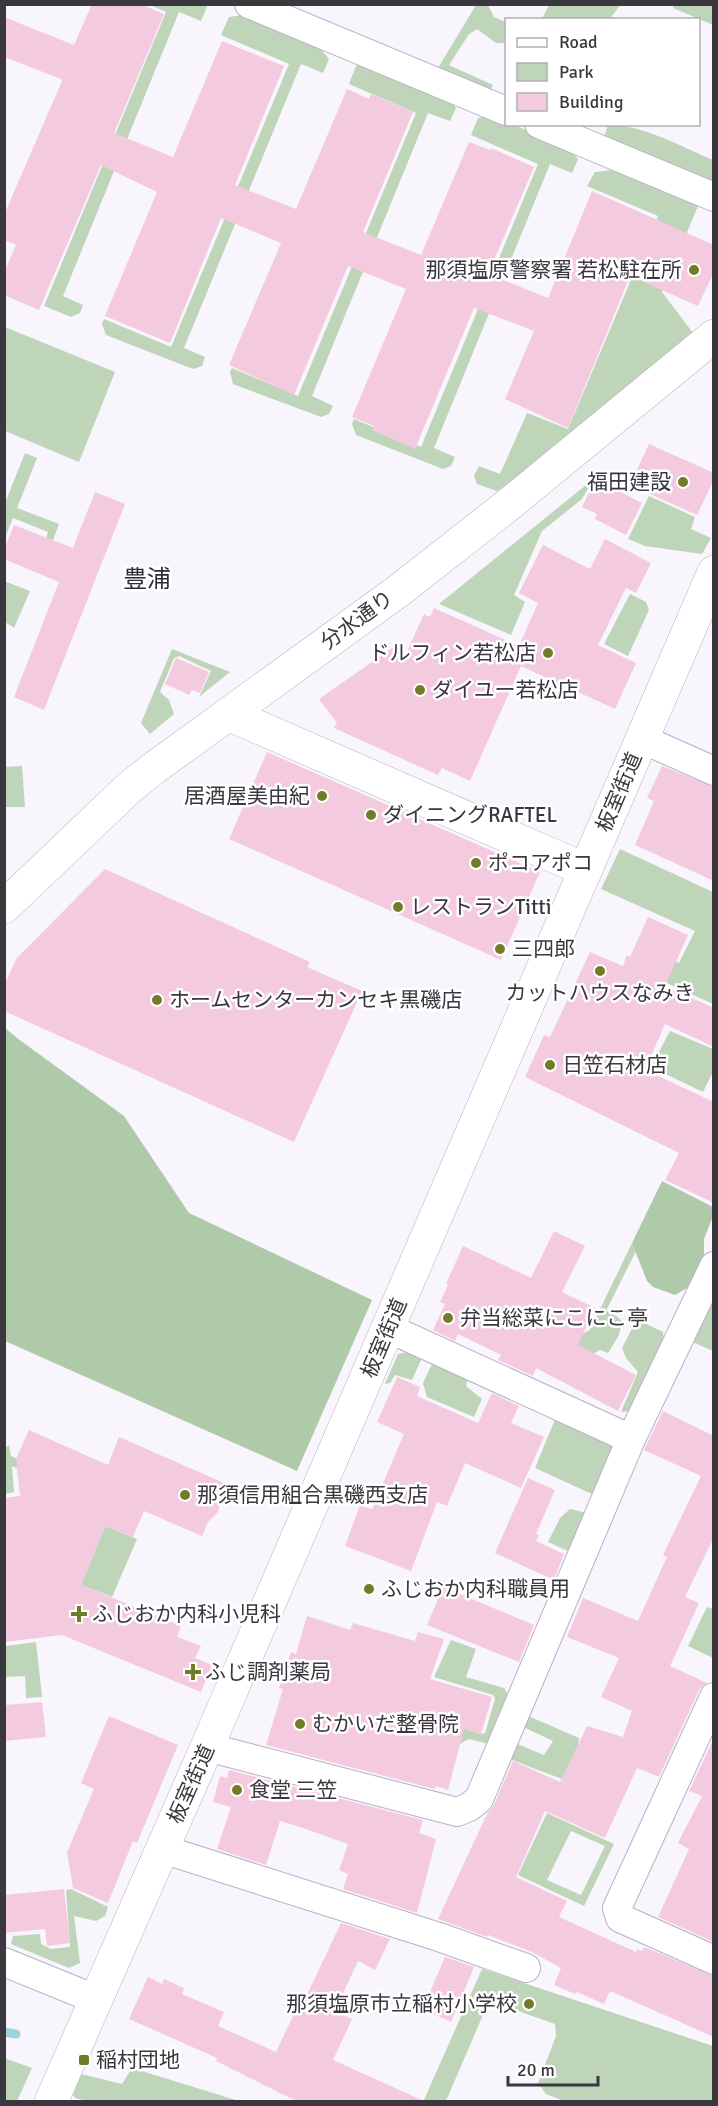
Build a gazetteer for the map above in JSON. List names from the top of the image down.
{
  "streets": {
    "main road": ["分水通り", "板室街道"]
  },
  "districts": ["豊浦"],
  "places": {
    "other": [
      "那須塩原警察署 若松駐在所",
      "福田建設",
      "ドルフィン若松店",
      "ダイユー若松店",
      "居酒屋美由紀",
      "ダイニングRAFTEL",
      "ポコアポコ",
      "レストランTitti",
      "三四郎",
      "カットハウスなみき",
      "ホームセンターカンセキ黒磯店",
      "日笠石材店",
      "弁当総菜にこにこ亭",
      "那須信用組合黒磯西支店",
      "ふじおか内科職員用",
      "むかいだ整骨院",
      "食堂 三笠",
      "那須塩原市立稲村小学校"
    ],
    "health": ["ふじおか内科小児科", "ふじ調剤薬局"],
    "transit": ["稲村団地"]
  },
  "legend": ["Road", "Park", "Building"],
  "scale_bar": "20 m"
}
